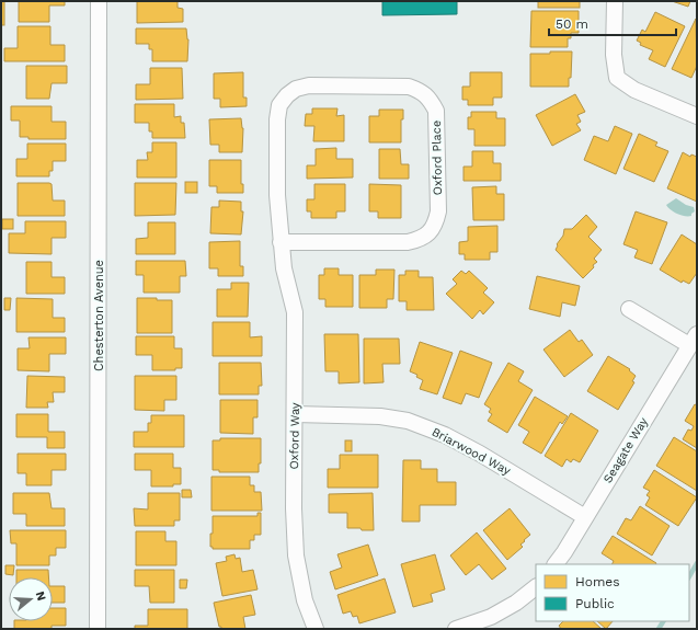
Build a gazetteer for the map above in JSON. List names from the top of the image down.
{
  "streets": {
    "street": [
      "Oxford Place",
      "Chesterton Avenue",
      "Oxford Way",
      "Seagate Way",
      "Briarwood Way"
    ]
  },
  "crossings": [
    ["Oxford Place", "Oxford Way"],
    ["Oxford Way", "Briarwood Way"],
    ["Seagate Way", "Briarwood Way"]
  ],
  "legend": ["Homes", "Public"],
  "scale_bar": "50 m",
  "north": "right"
}
